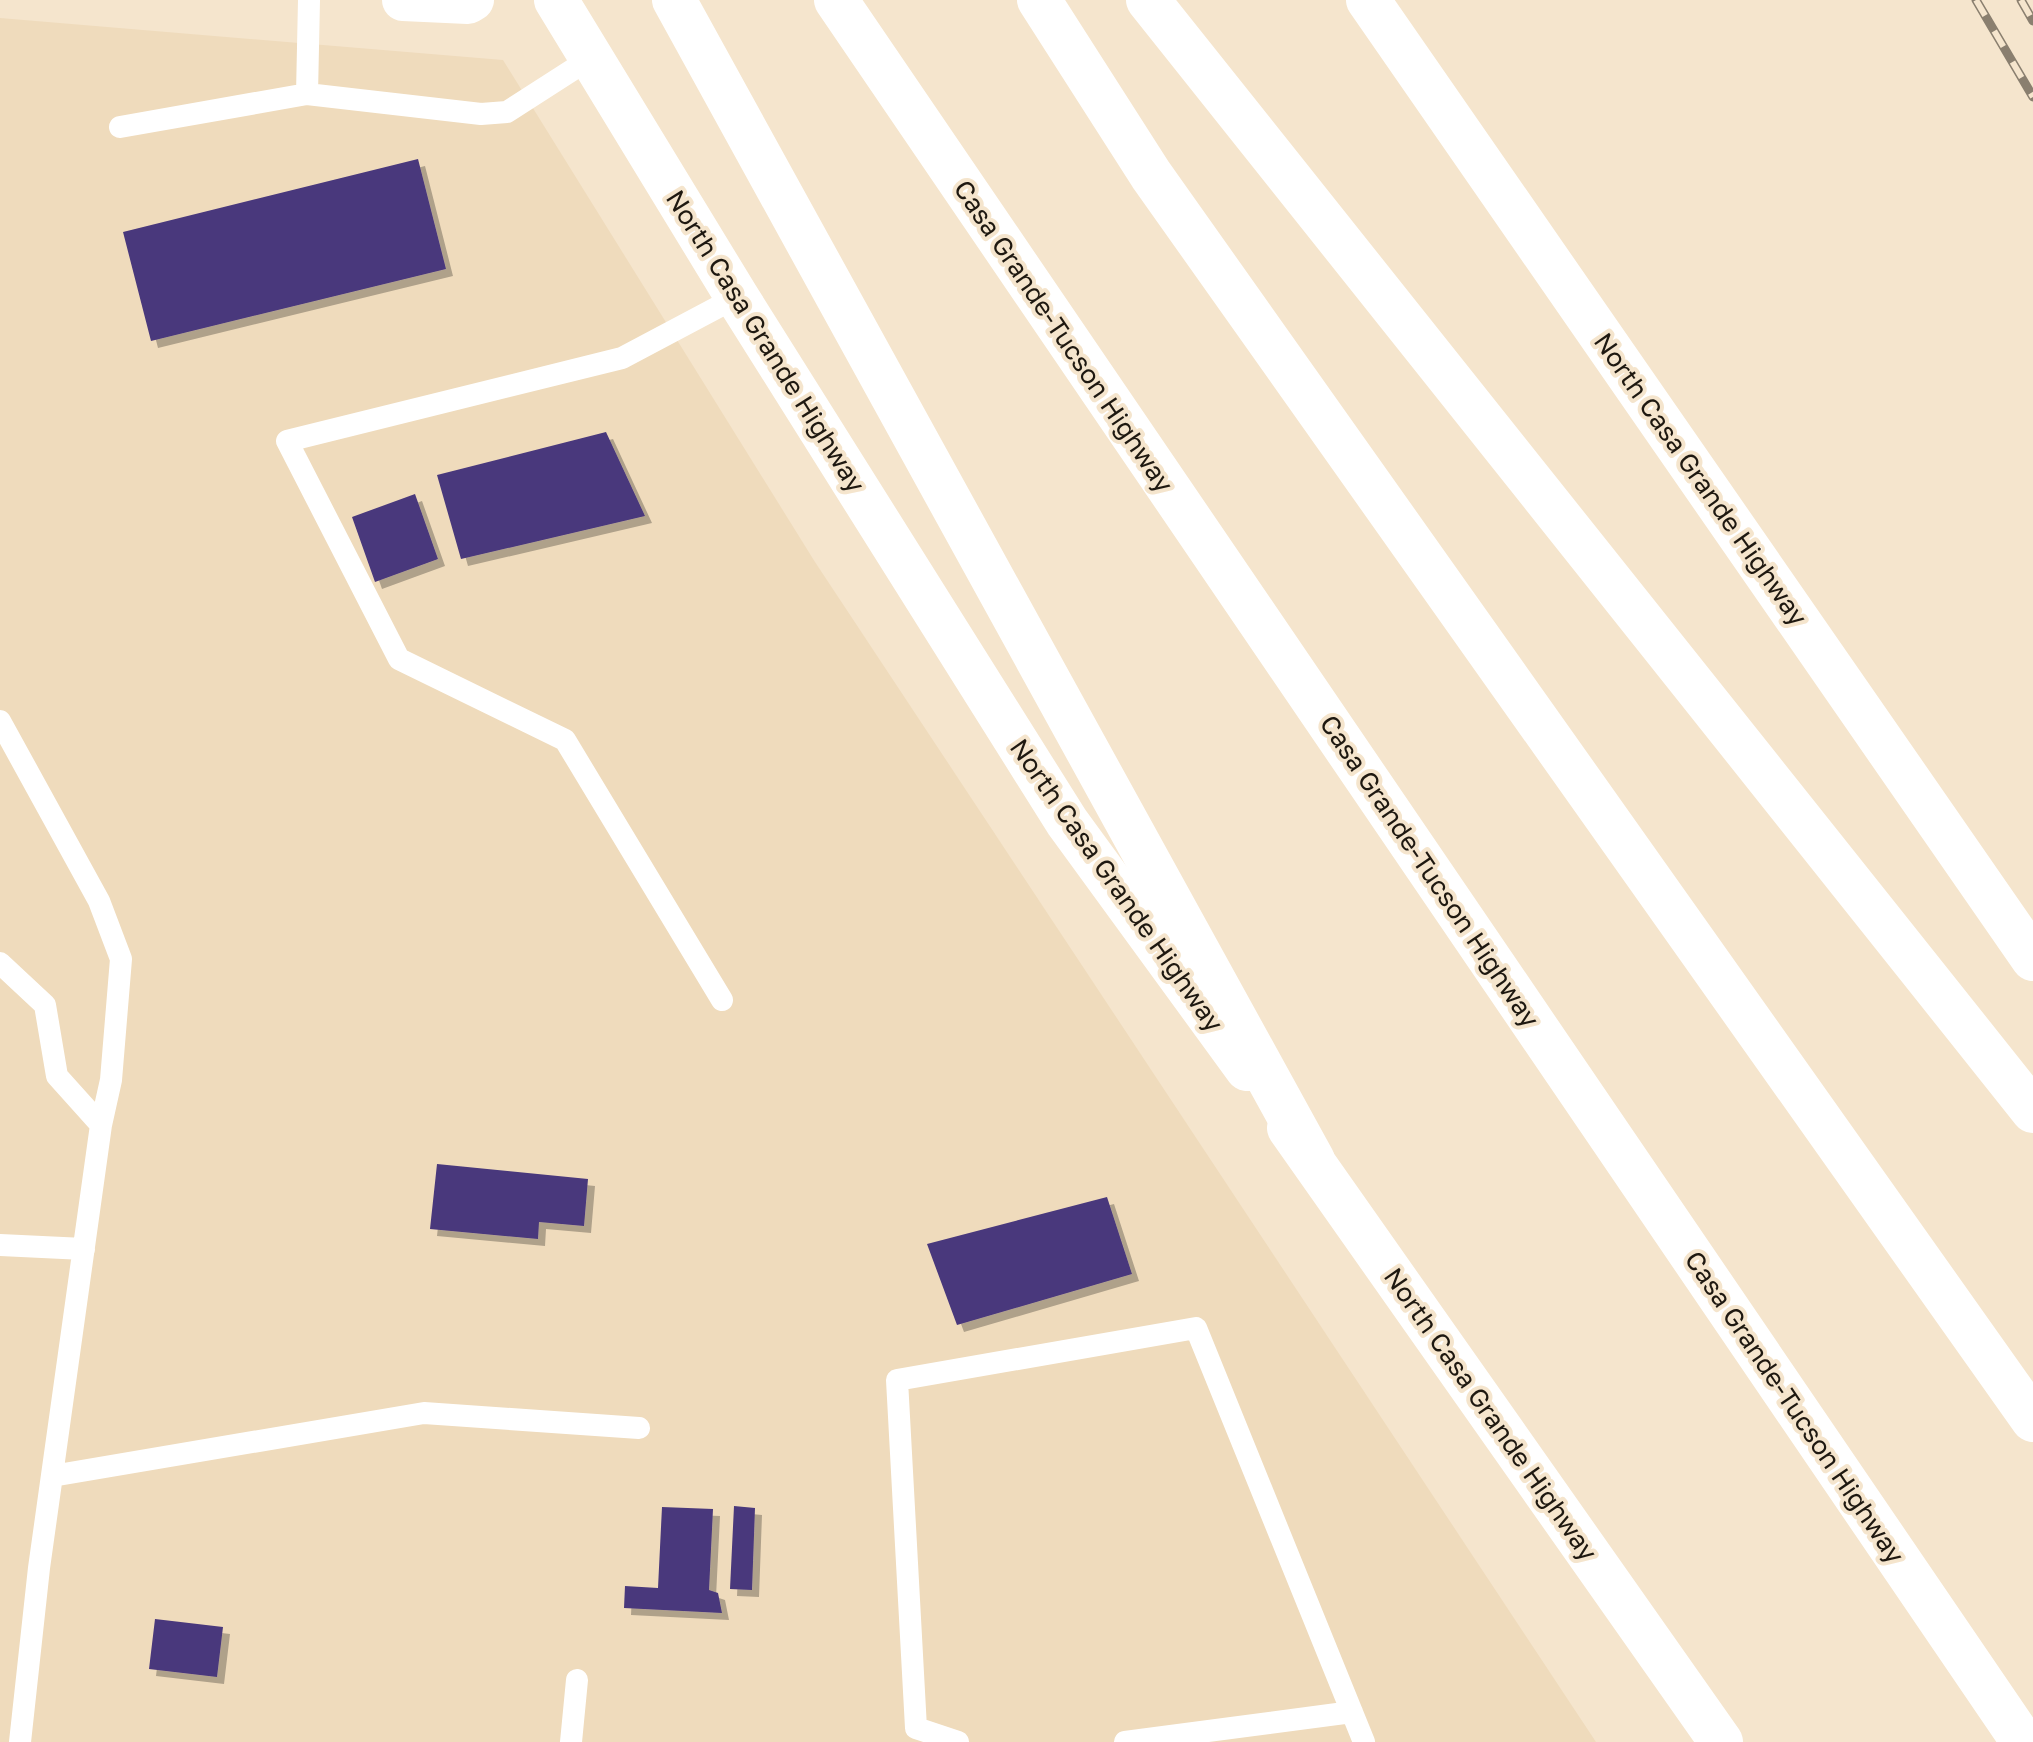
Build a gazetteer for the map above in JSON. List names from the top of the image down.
{
  "streets": {
    "main road": ["Casa Grande-Tucson Highway", "North Casa Grande Highway"]
  }
}
